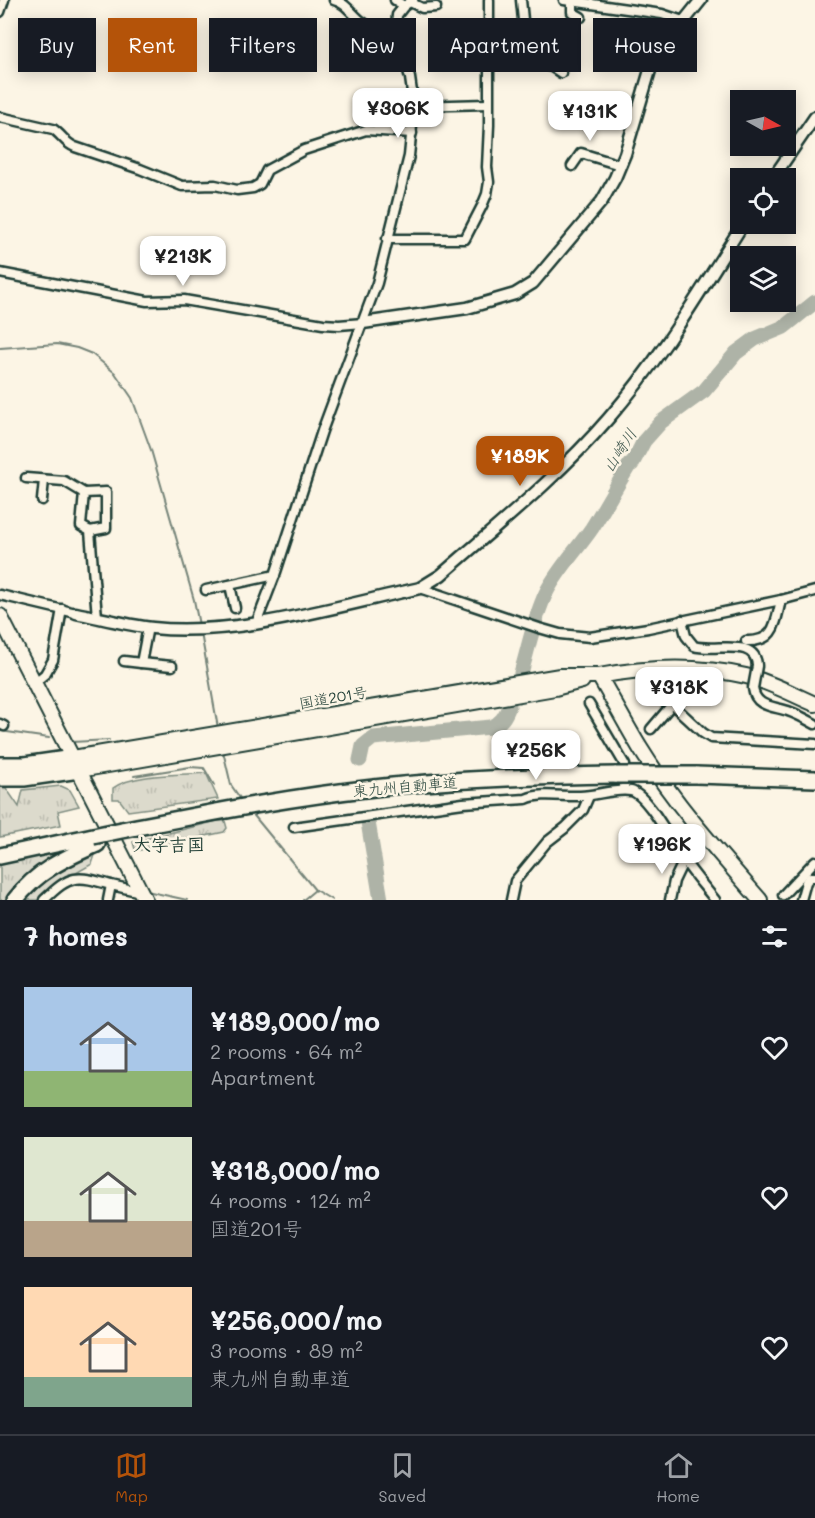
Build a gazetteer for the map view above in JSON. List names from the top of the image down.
{
  "streets": {
    "highway": ["東九州自動車道"],
    "main road": ["国道201号"]
  },
  "districts": ["大字吉国"],
  "water": ["山崎川"],
  "north": "right",
  "page": {
    "chip": [
      "Buy",
      "Rent",
      "Filters",
      "New",
      "Apartment",
      "House"
    ],
    "price": [
      "¥306K",
      "¥131K",
      "¥213K",
      "¥189K",
      "¥318K",
      "¥256K",
      "¥196K"
    ],
    "heading": "7 homes",
    "list": [
      {
        "name": "¥189,000/mo",
        "note": "2 rooms · 64 m² · Apartment"
      },
      {
        "name": "¥318,000/mo",
        "note": "4 rooms · 124 m² · 国道201号"
      },
      {
        "name": "¥256,000/mo",
        "note": "3 rooms · 89 m² · 東九州自動車道"
      }
    ],
    "tabs": ["Map", "Saved", "Home"]
  }
}
